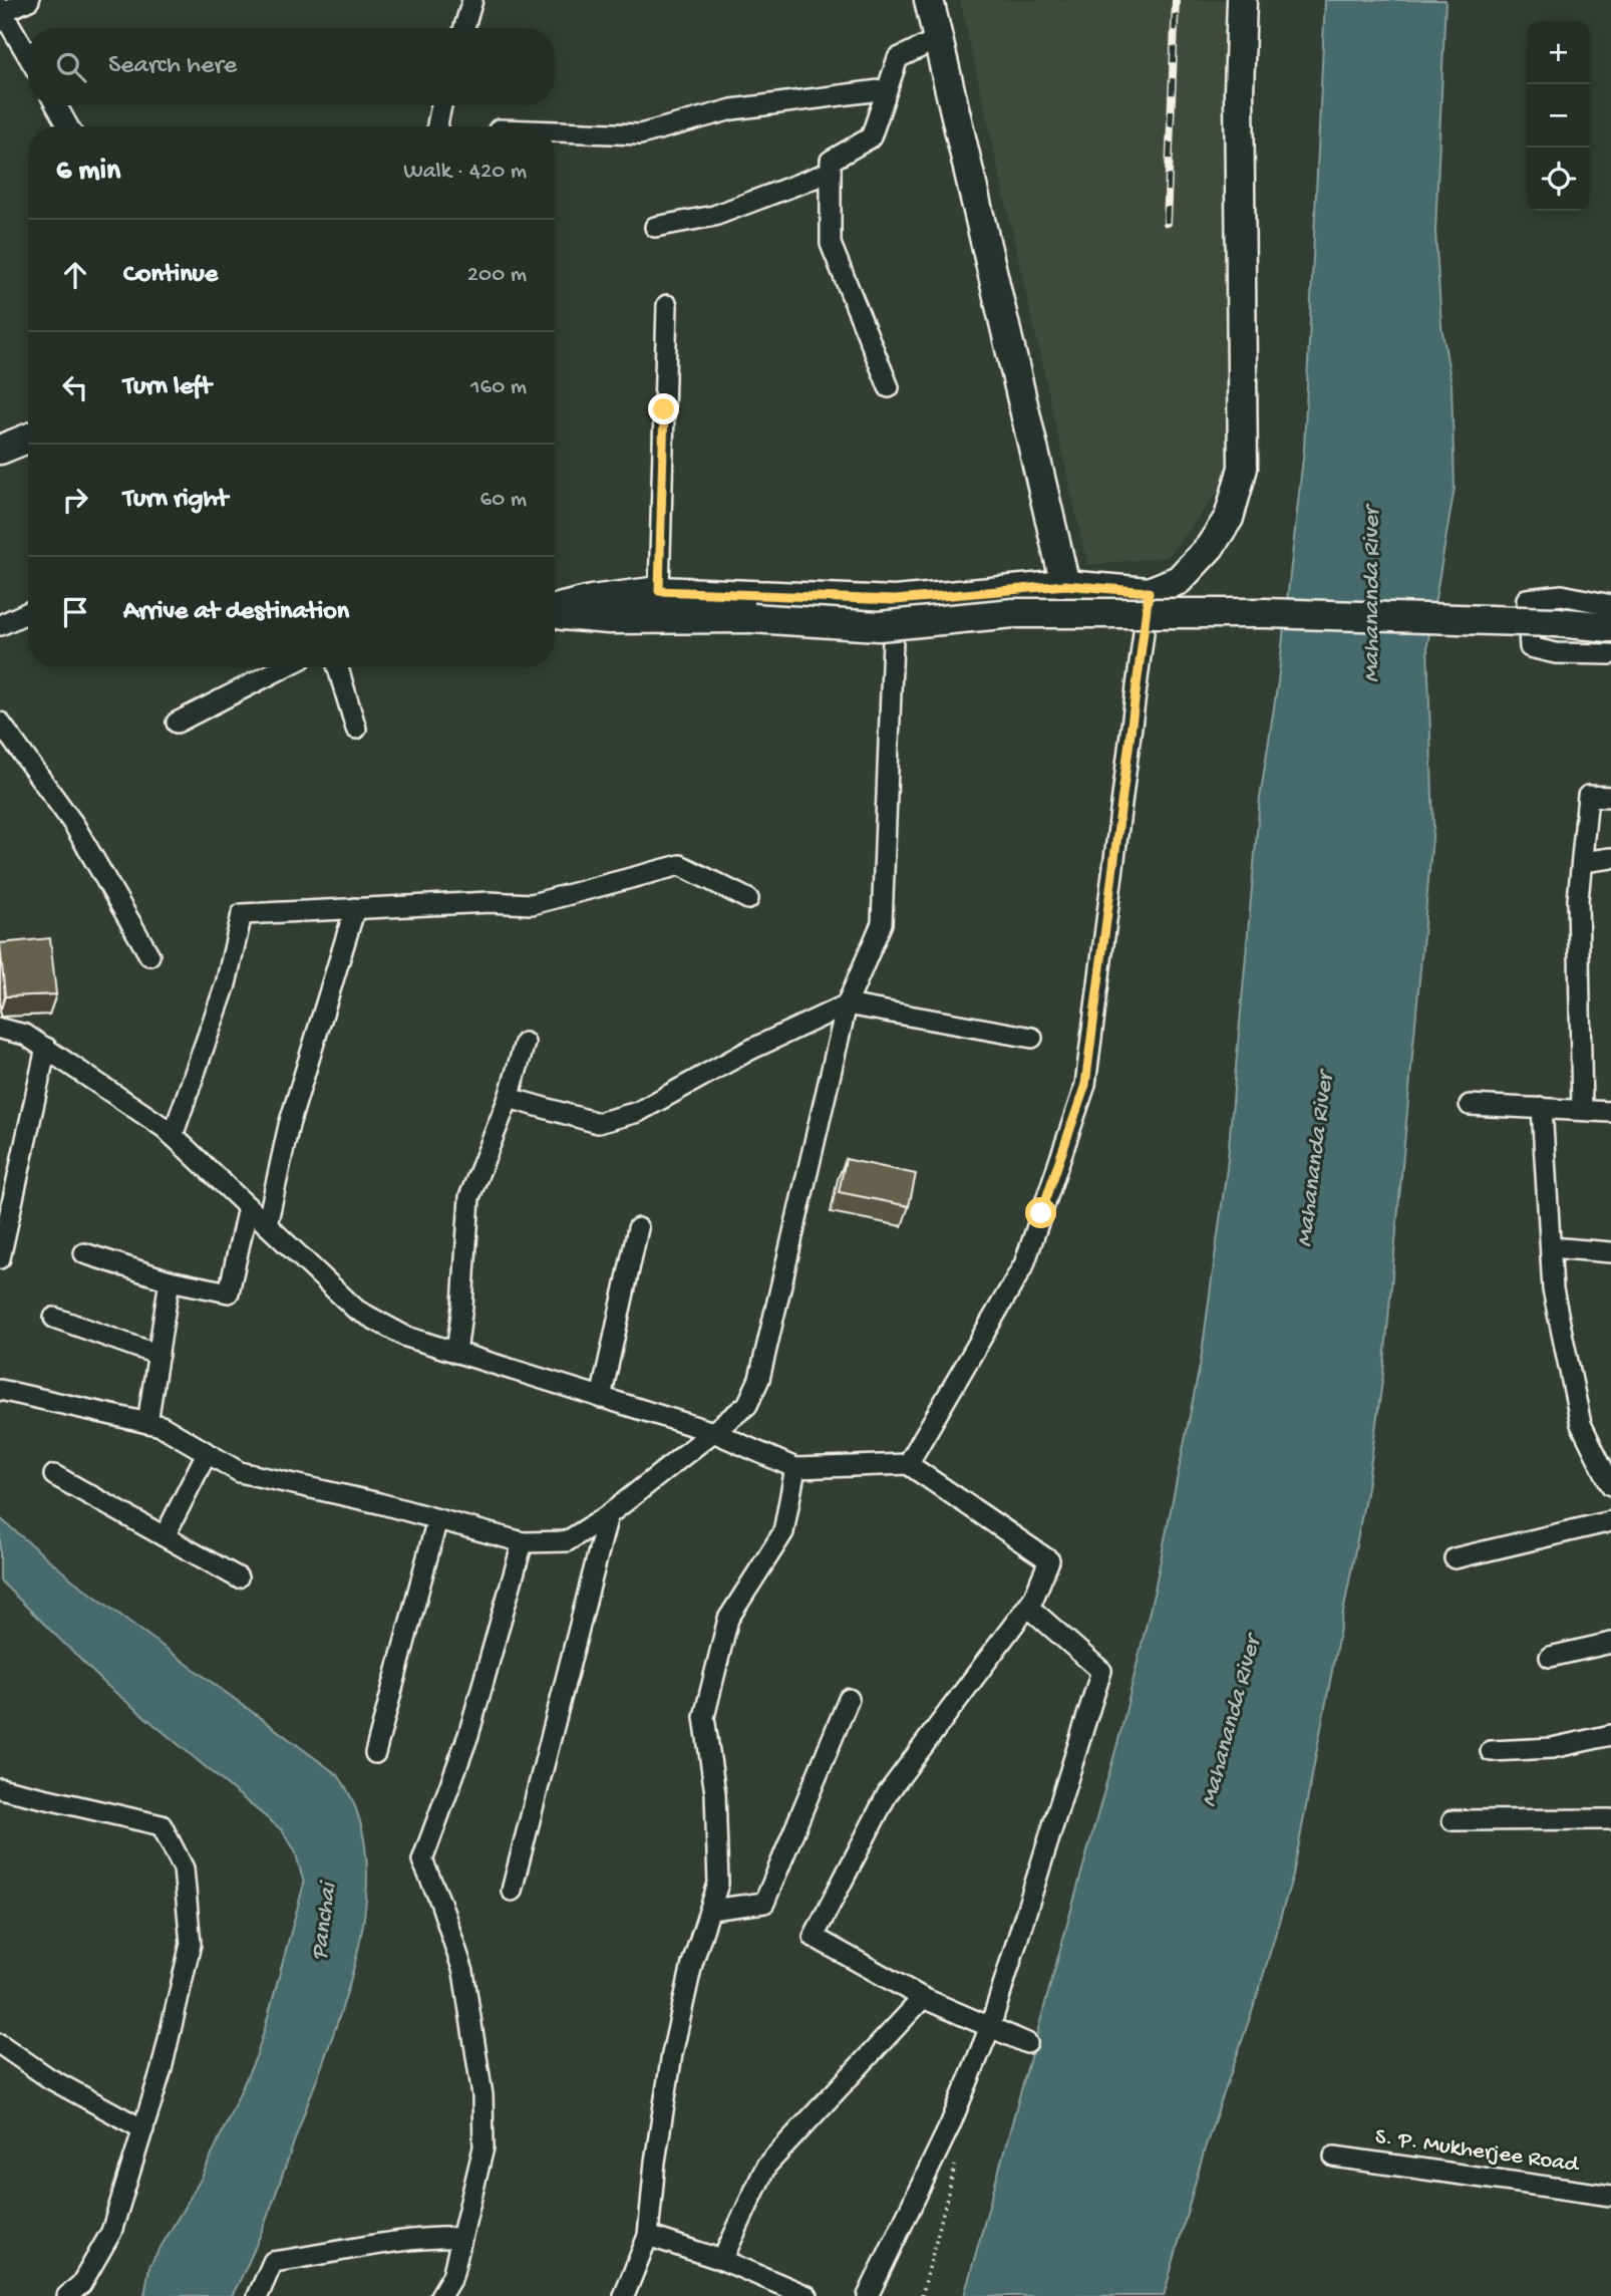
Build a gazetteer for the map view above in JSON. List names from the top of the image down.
{
  "streets": {
    "street": ["S. P. Mukherjee Road"]
  },
  "water": ["Mahananda River", "Panchai"],
  "page": {
    "map_buttons": ["+", "−"],
    "search": "Search here",
    "heading": ["6 min", "Walk · 420 m"],
    "list": [
      ["Continue", "200 m"],
      ["Turn left", "160 m"],
      ["Turn right", "60 m"],
      "Arrive at destination"
    ]
  }
}
